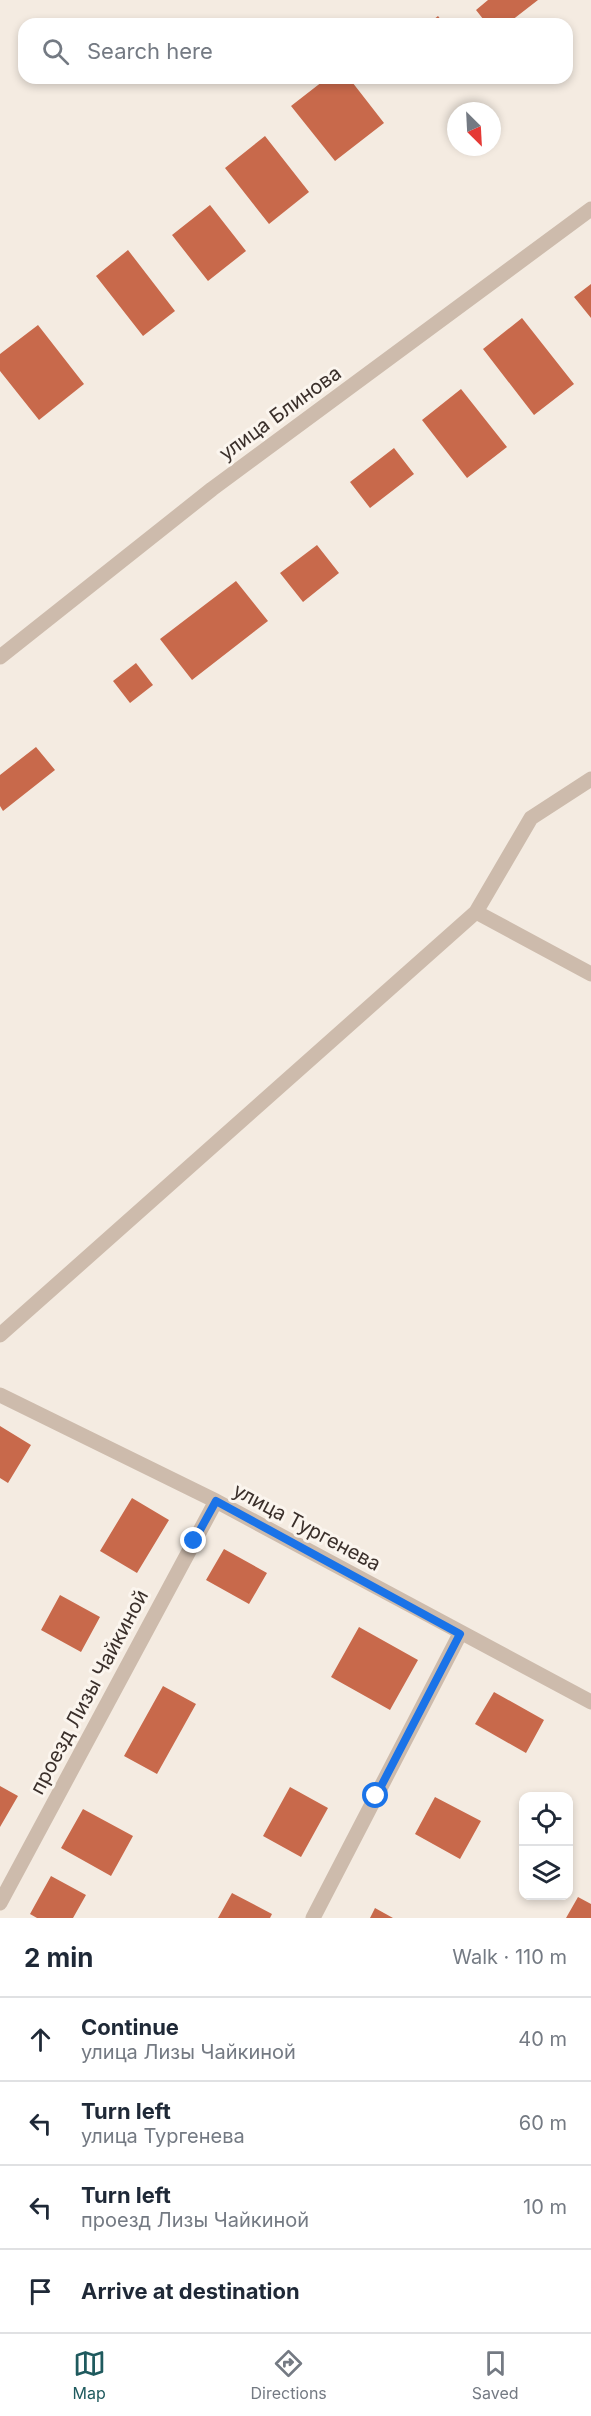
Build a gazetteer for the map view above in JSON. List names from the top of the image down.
{
  "streets": {
    "street": ["улица Блинова", "улица Тургенева", "проезд Лизы Чайкиной"]
  },
  "crossings": [
    ["улица Тургенева", "проезд Лизы Чайкиной"]
  ],
  "north": "bottom right",
  "page": {
    "search": "Search here",
    "heading": ["2 min", "Walk · 110 m"],
    "list": [
      ["Continue", "улица Лизы Чайкиной", "40 m"],
      ["Turn left", "улица Тургенева", "60 m"],
      ["Turn left", "проезд Лизы Чайкиной", "10 m"],
      "Arrive at destination"
    ],
    "nav": ["Map", "Directions", "Saved"]
  }
}
